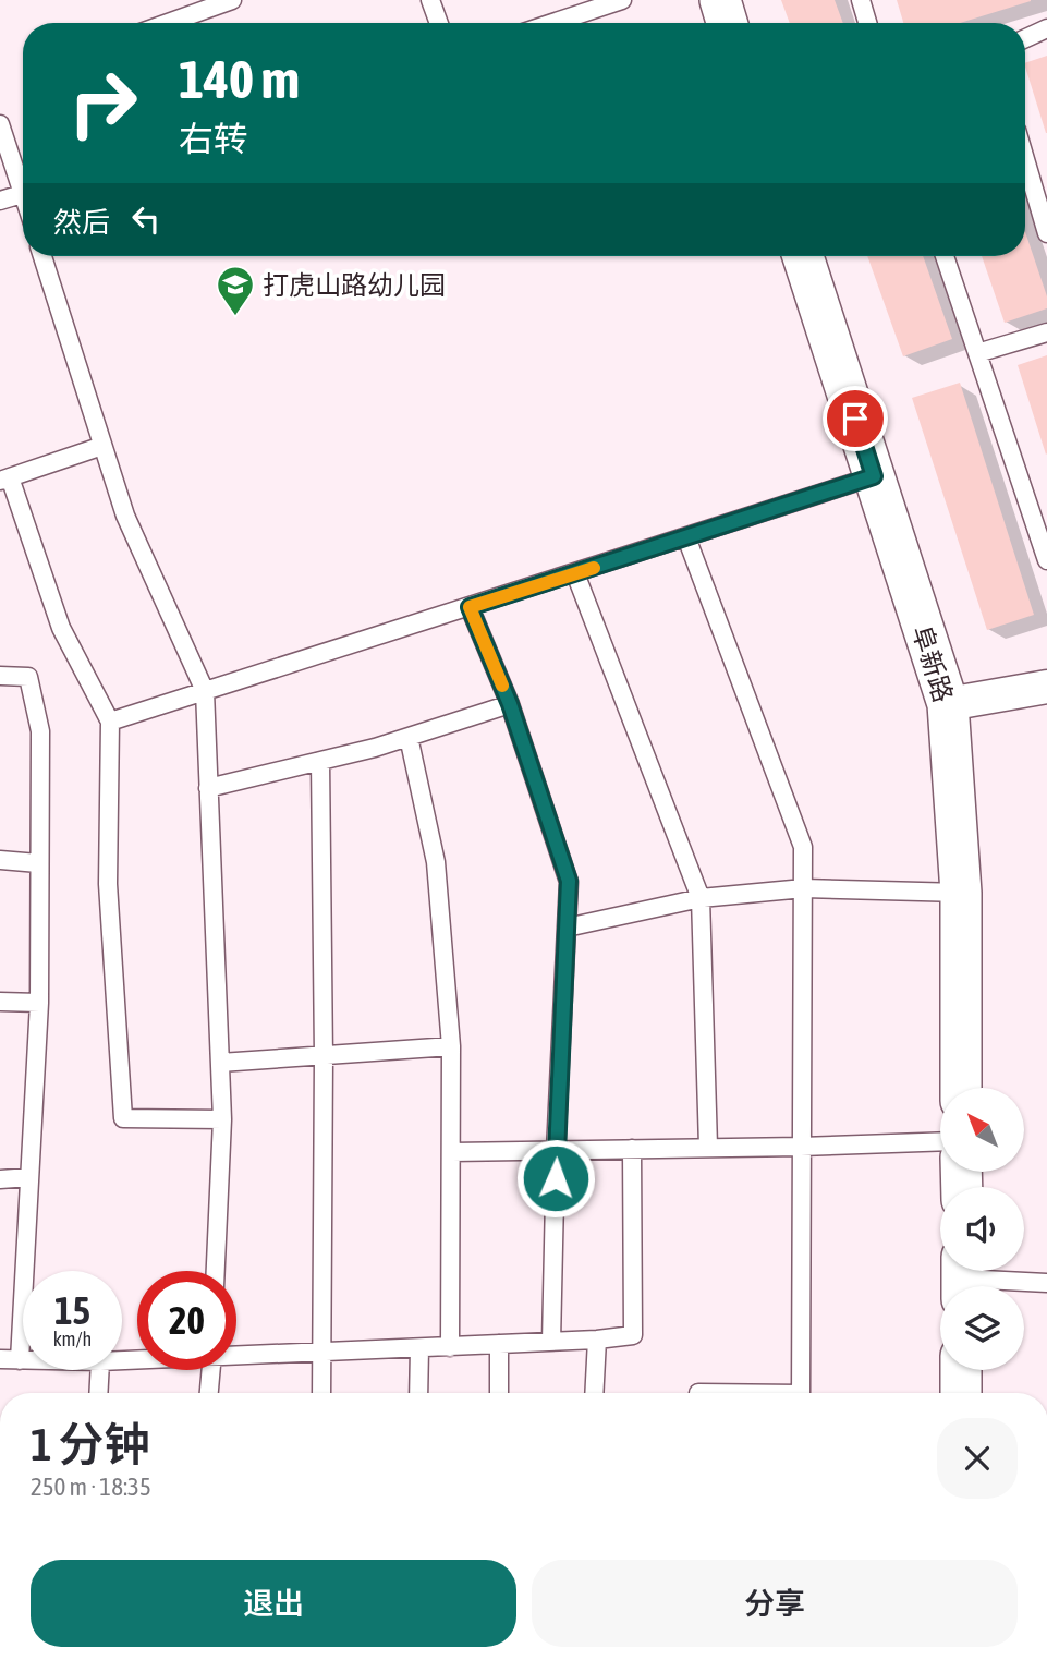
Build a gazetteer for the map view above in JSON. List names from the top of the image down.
{
  "streets": {
    "street": ["阜新路"]
  },
  "places": {
    "school or university": ["打虎山路幼儿园"]
  },
  "north": "top left",
  "page": {
    "turn": ["140 m", "右转"],
    "then": "然后",
    "speed": "15 km/h",
    "limit": "20",
    "heading": ["1 分钟", "250 m · 18:35"],
    "buttons": ["退出", "分享"]
  }
}
